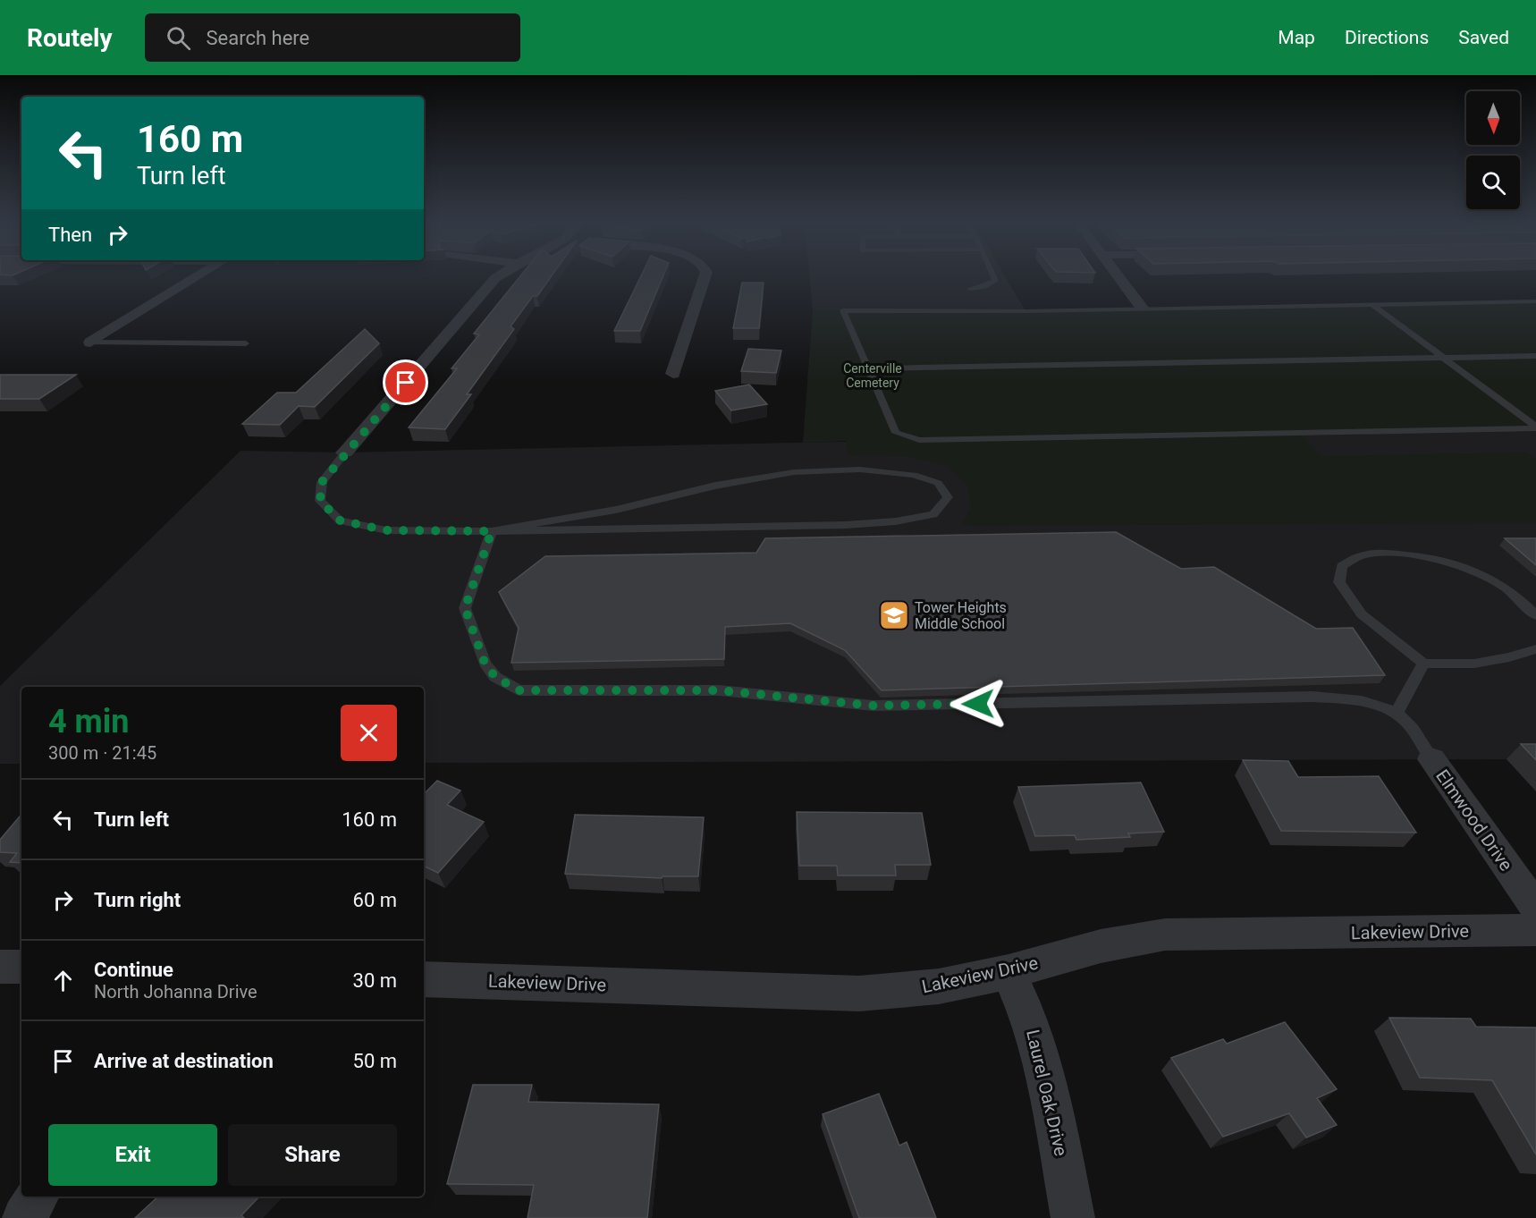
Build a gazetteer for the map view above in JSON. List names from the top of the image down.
{
  "streets": {
    "street": ["Elmwood Drive", "Lakeview Drive", "Laurel Oak Drive"]
  },
  "crossings": [
    ["Lakeview Drive", "Laurel Oak Drive"]
  ],
  "parks": ["Centerville Cemetery"],
  "places": {
    "school or university": ["Tower Heights Middle School"]
  },
  "north": "bottom",
  "page": {
    "header": "Routely",
    "search": "Search here",
    "nav": ["Map", "Directions", "Saved"],
    "turn": ["160 m", "Turn left"],
    "then": "Then",
    "heading": ["4 min", "300 m · 21:45"],
    "list": [
      {
        "name": "Turn left",
        "value": "160 m"
      },
      {
        "name": "Turn right",
        "value": "60 m"
      },
      {
        "name": "Continue",
        "note": "North Johanna Drive",
        "value": "30 m"
      },
      {
        "name": "Arrive at destination",
        "value": "50 m"
      }
    ],
    "buttons": ["Exit", "Share"]
  }
}
